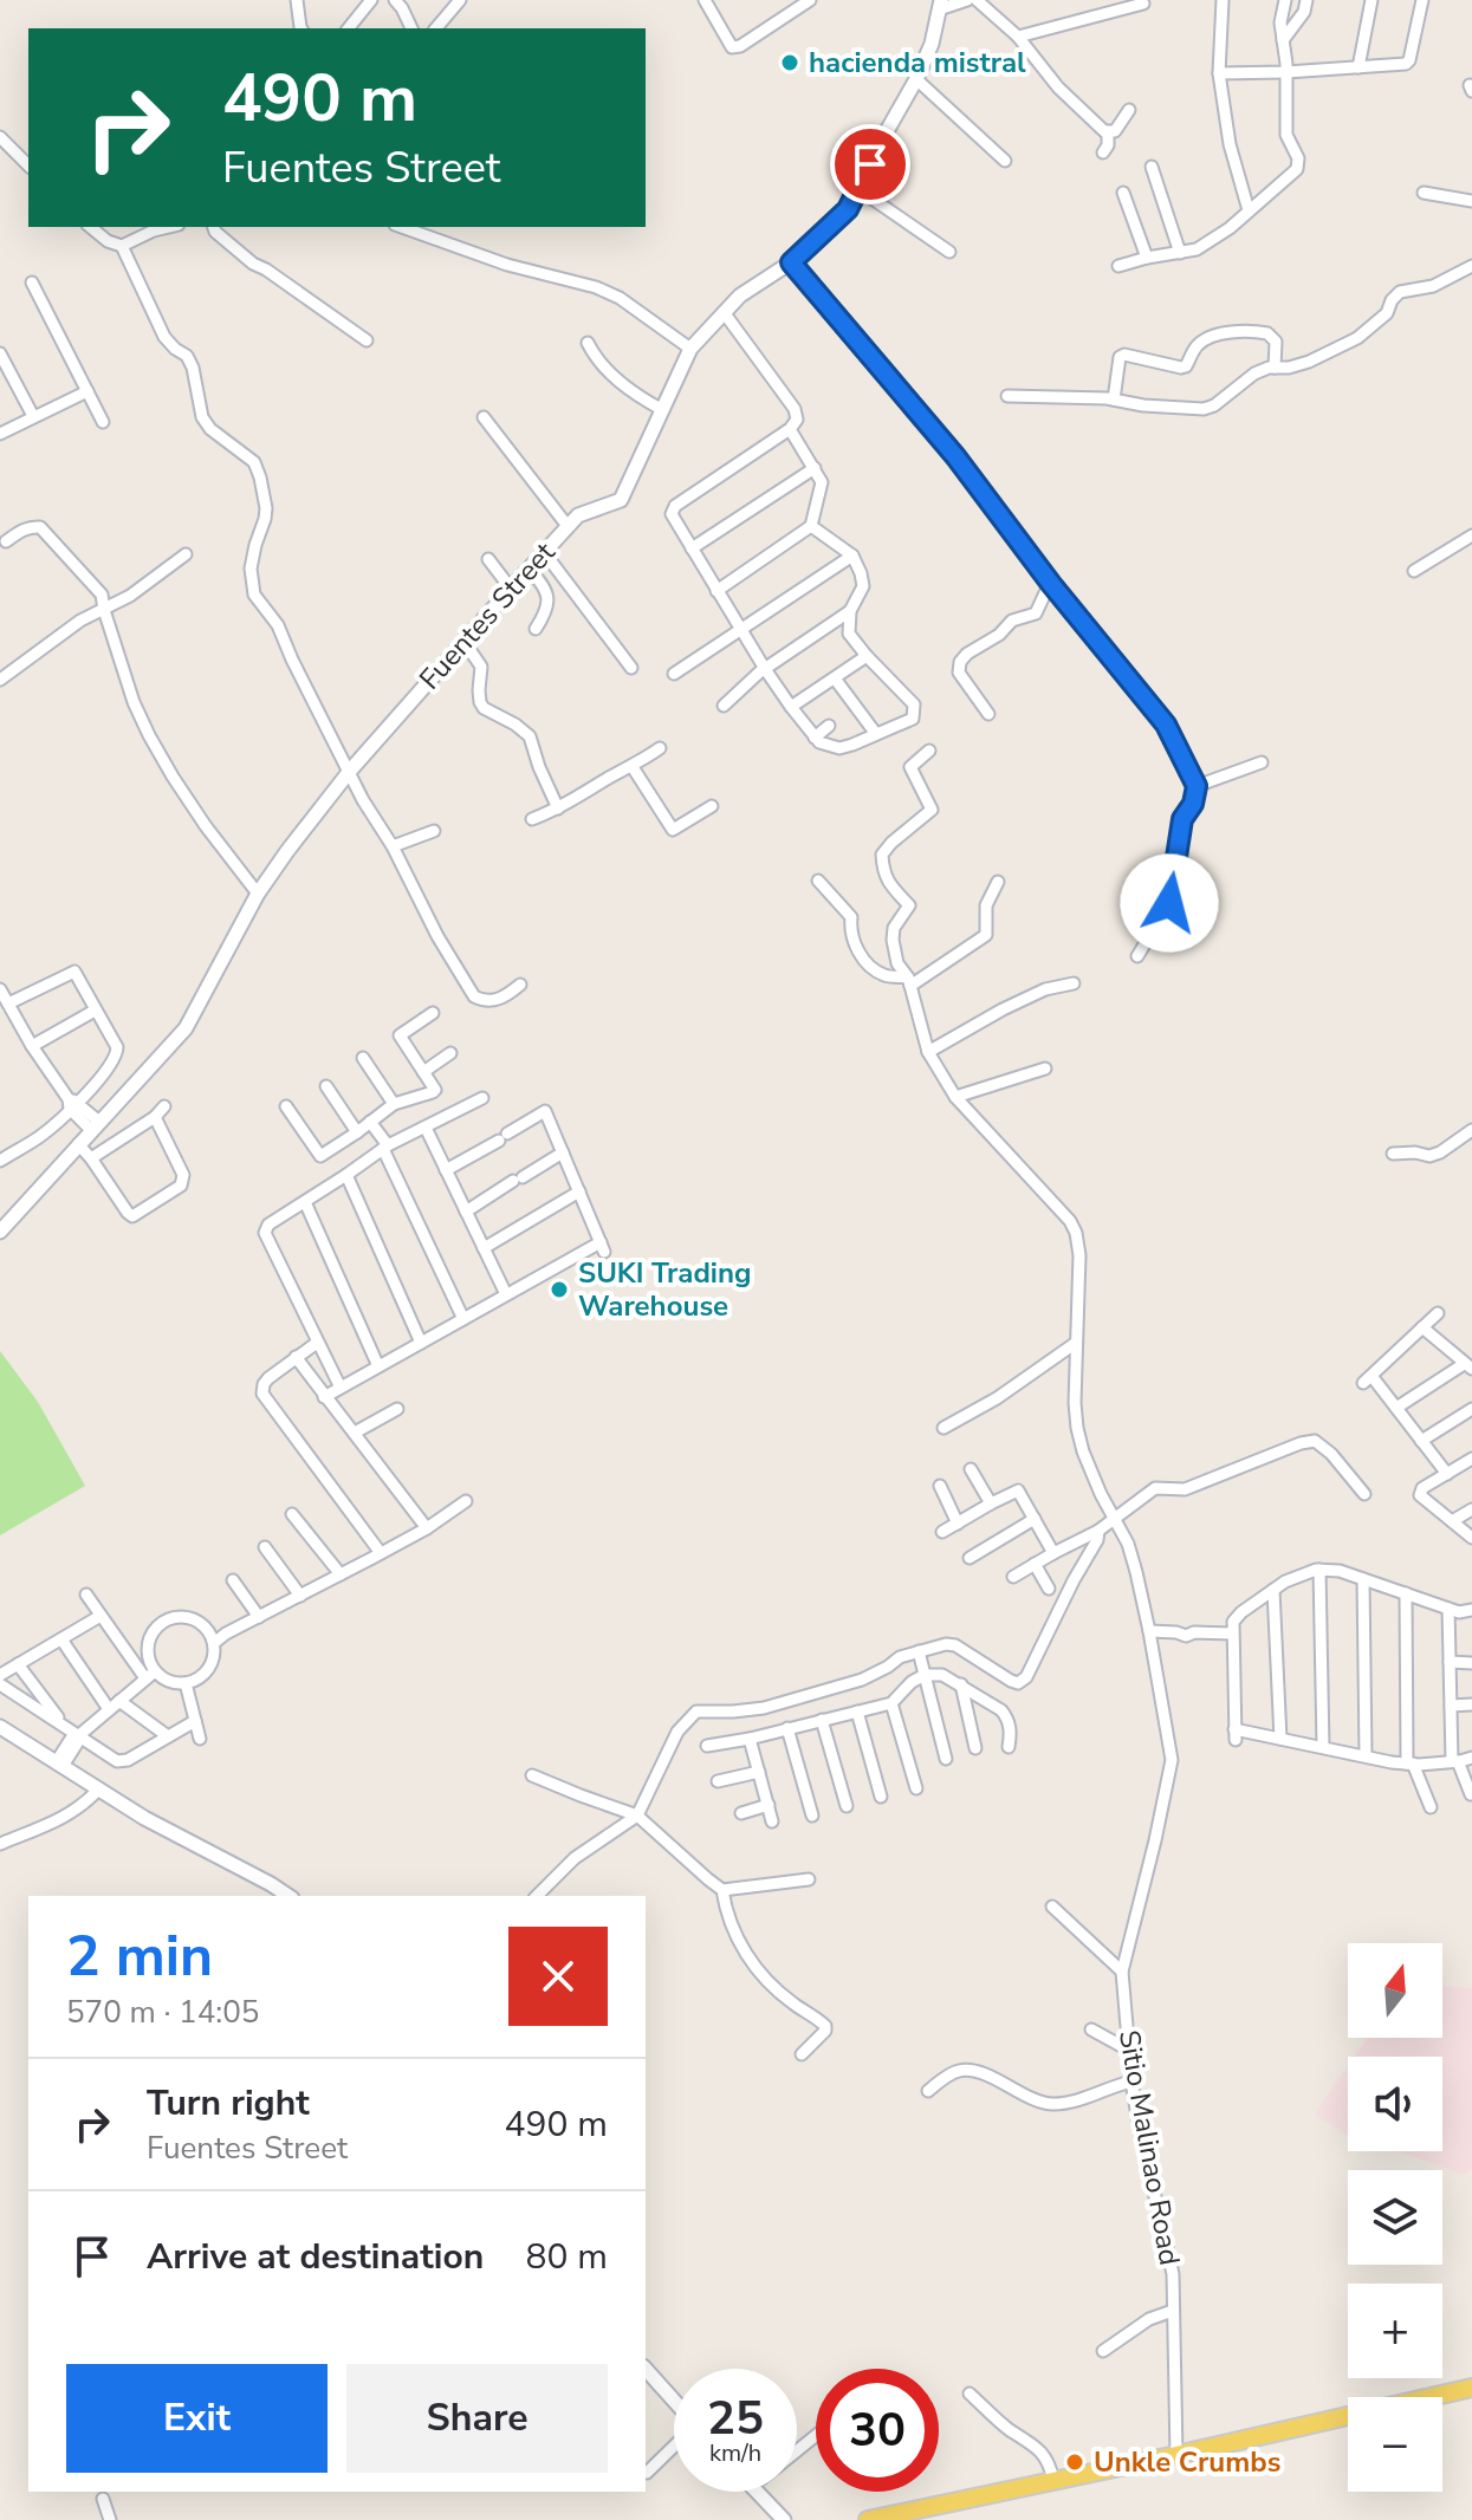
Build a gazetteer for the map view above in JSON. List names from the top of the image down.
{
  "streets": {
    "street": ["Fuentes Street", "Sitio Malinao Road"]
  },
  "places": ["hacienda mistral", "SUKI Trading Warehouse", "Unkle Crumbs"],
  "north": "top",
  "page": {
    "turn": ["490 m", "Fuentes Street"],
    "heading": ["2 min", "570 m · 14:05"],
    "map_buttons": ["+", "−"],
    "list": [
      {
        "name": "Turn right",
        "note": "Fuentes Street",
        "value": "490 m"
      },
      {
        "name": "Arrive at destination",
        "value": "80 m"
      }
    ],
    "buttons": ["Exit", "Share"],
    "speed": "25 km/h",
    "limit": "30"
  }
}
